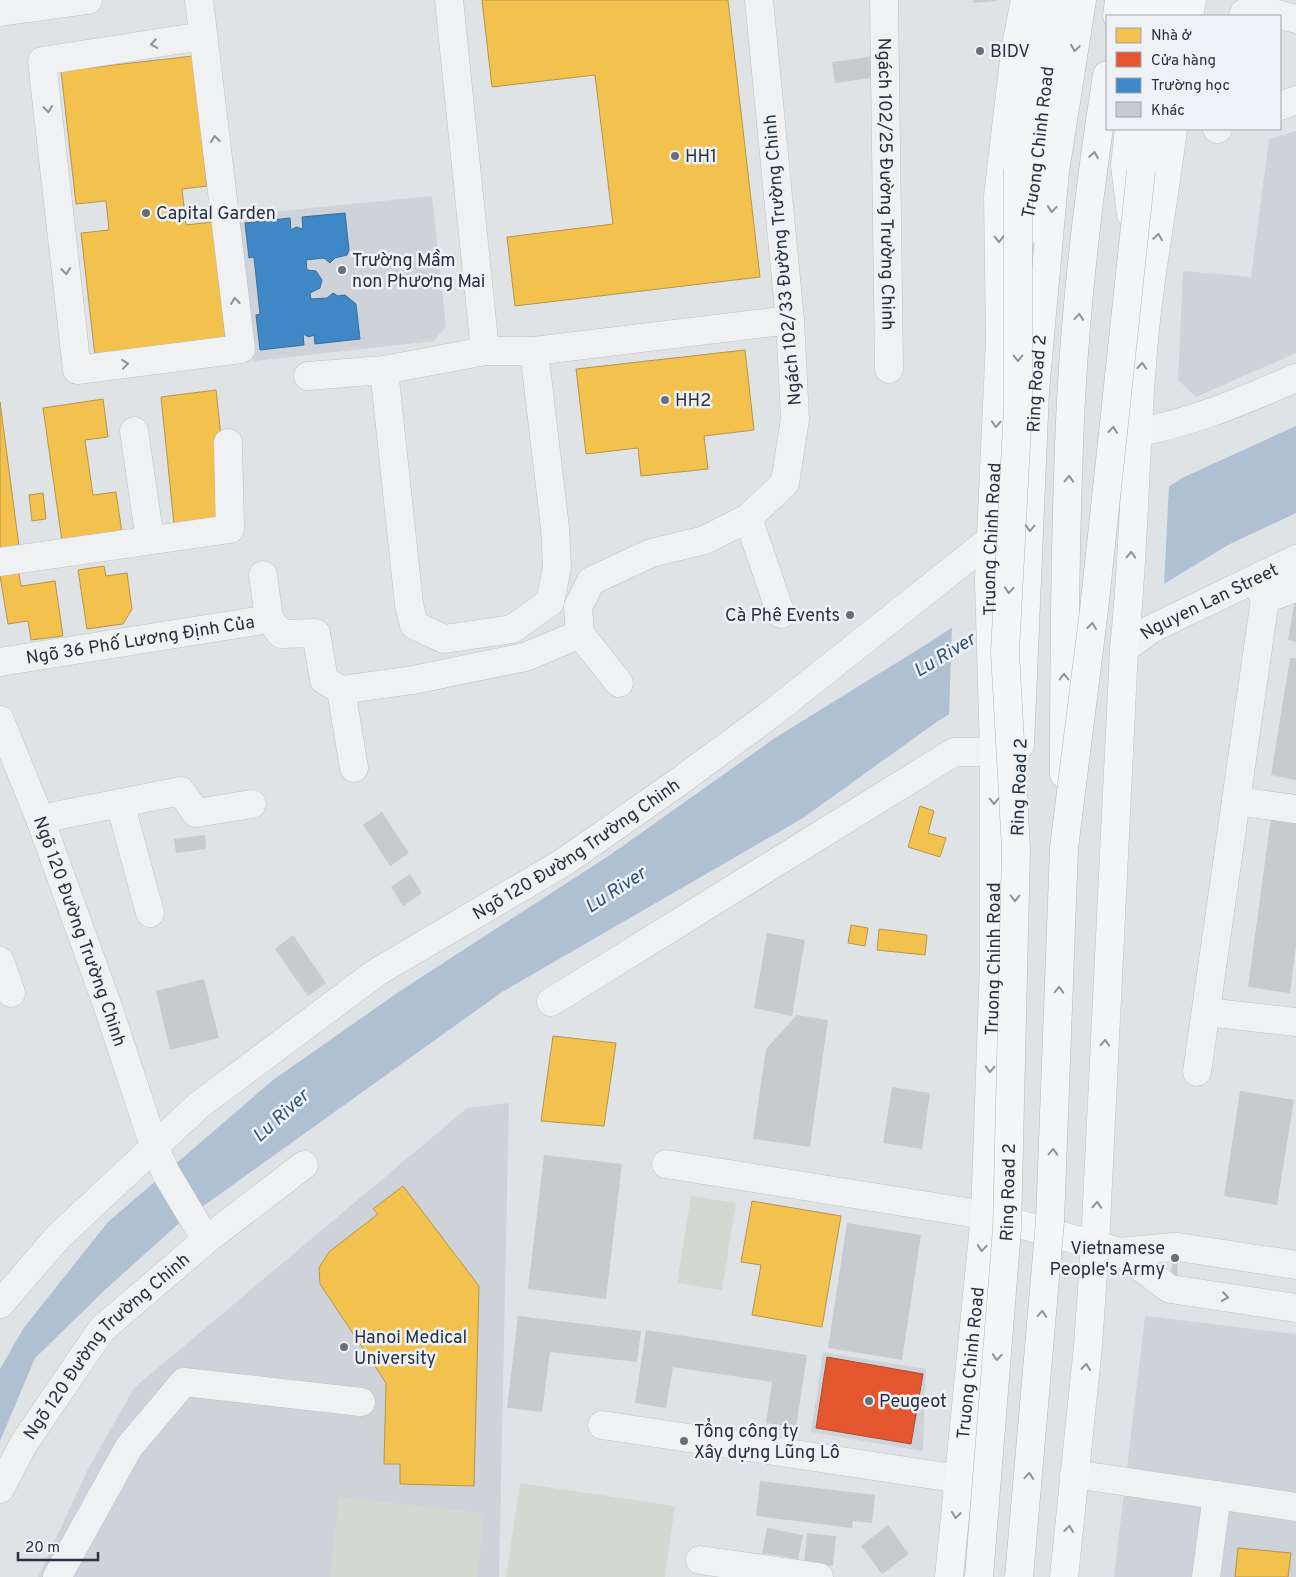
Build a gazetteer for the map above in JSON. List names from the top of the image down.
{
  "streets": {
    "main road": ["Truong Chinh Road", "Ring Road 2"],
    "street": [
      "Ngách 102/25 Đường Trường Chinh",
      "Ngách 102/33 Đường Trường Chinh",
      "Nguyen Lan Street",
      "Ngõ 36 Phố Lương Định Của",
      "Ngõ 120 Đường Trường Chinh"
    ]
  },
  "crossings": [
    ["Truong Chinh Road", "Ngõ 120 Đường Trường Chinh"]
  ],
  "water": ["Lu River"],
  "places": [
    "BIDV",
    "HH1",
    "Capital Garden",
    "Trường Mầm non Phương Mai",
    "HH2",
    "Cà Phê Events",
    "Vietnamese People's Army",
    "Hanoi Medical University",
    "Peugeot",
    "Tổng công ty Xây dựng Lũng Lô"
  ],
  "legend": [
    "Nhà ở",
    "Cửa hàng",
    "Trường học",
    "Khác"
  ],
  "scale_bar": "20 m"
}
